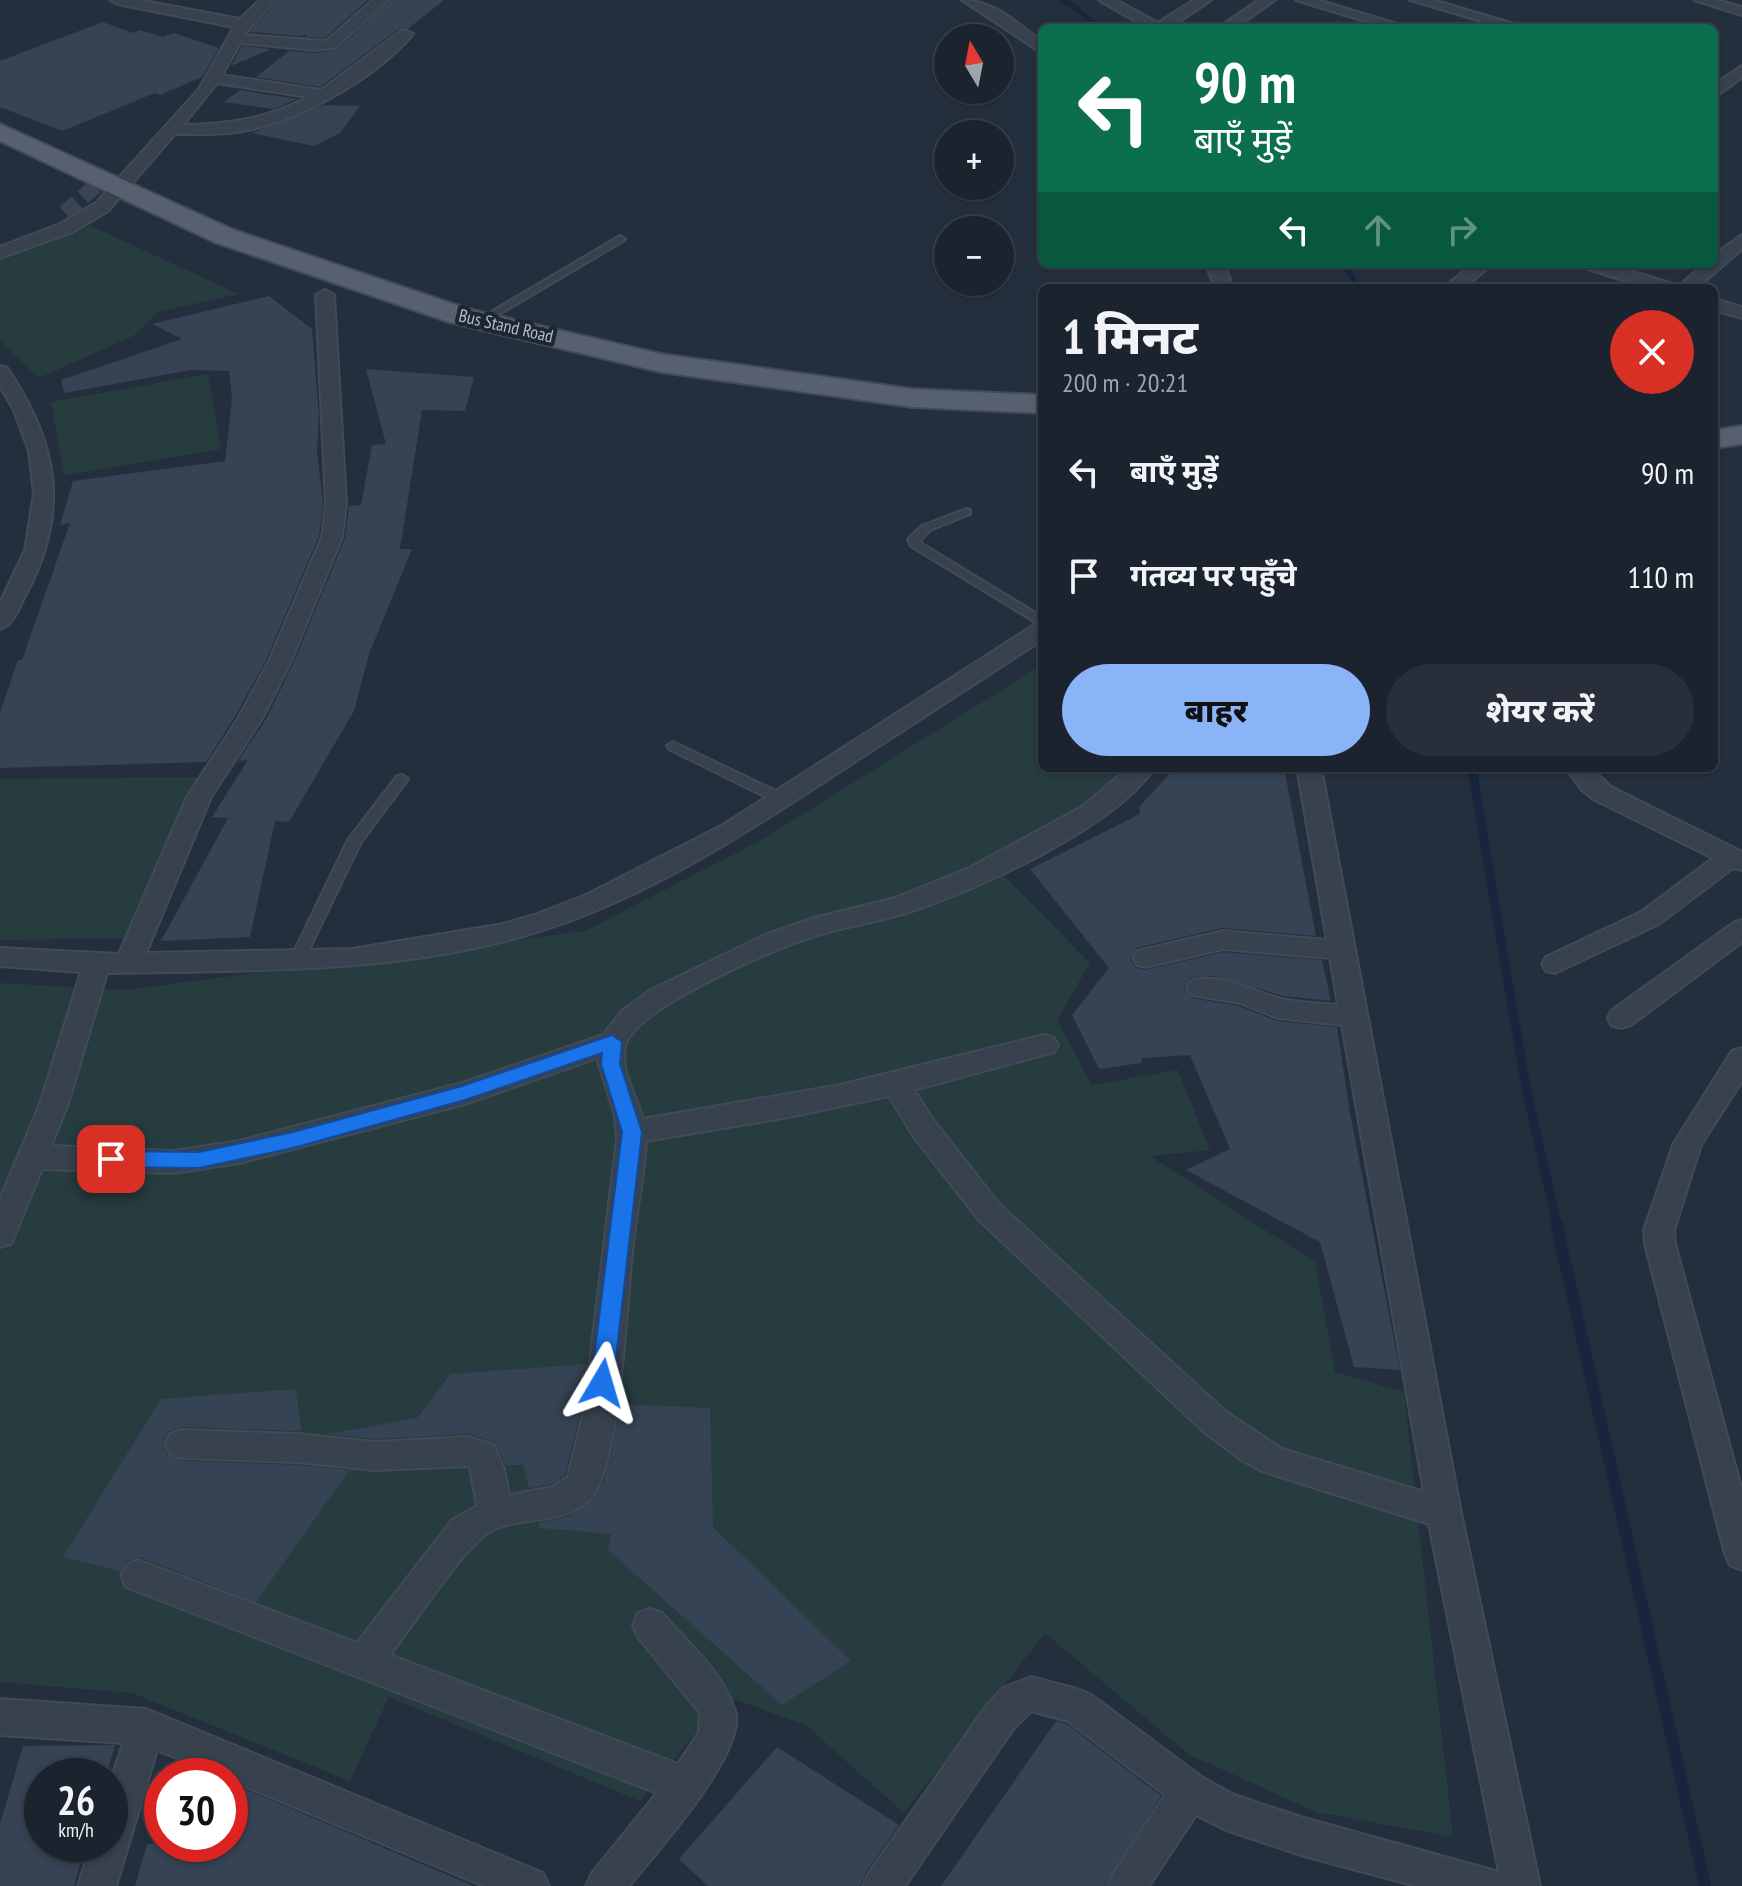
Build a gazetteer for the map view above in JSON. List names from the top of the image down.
{
  "streets": {
    "main road": ["Bus Stand Road"]
  },
  "north": "top",
  "page": {
    "map_buttons": ["+", "−"],
    "turn": ["90 m", "बाएँ मुड़ें"],
    "heading": ["1 मिनट", "200 m · 20:21"],
    "list": [
      {
        "name": "बाएँ मुड़ें",
        "value": "90 m"
      },
      {
        "name": "गंतव्य पर पहुँचे",
        "value": "110 m"
      }
    ],
    "buttons": ["बाहर", "शेयर करें"],
    "speed": "26 km/h",
    "limit": "30"
  }
}
